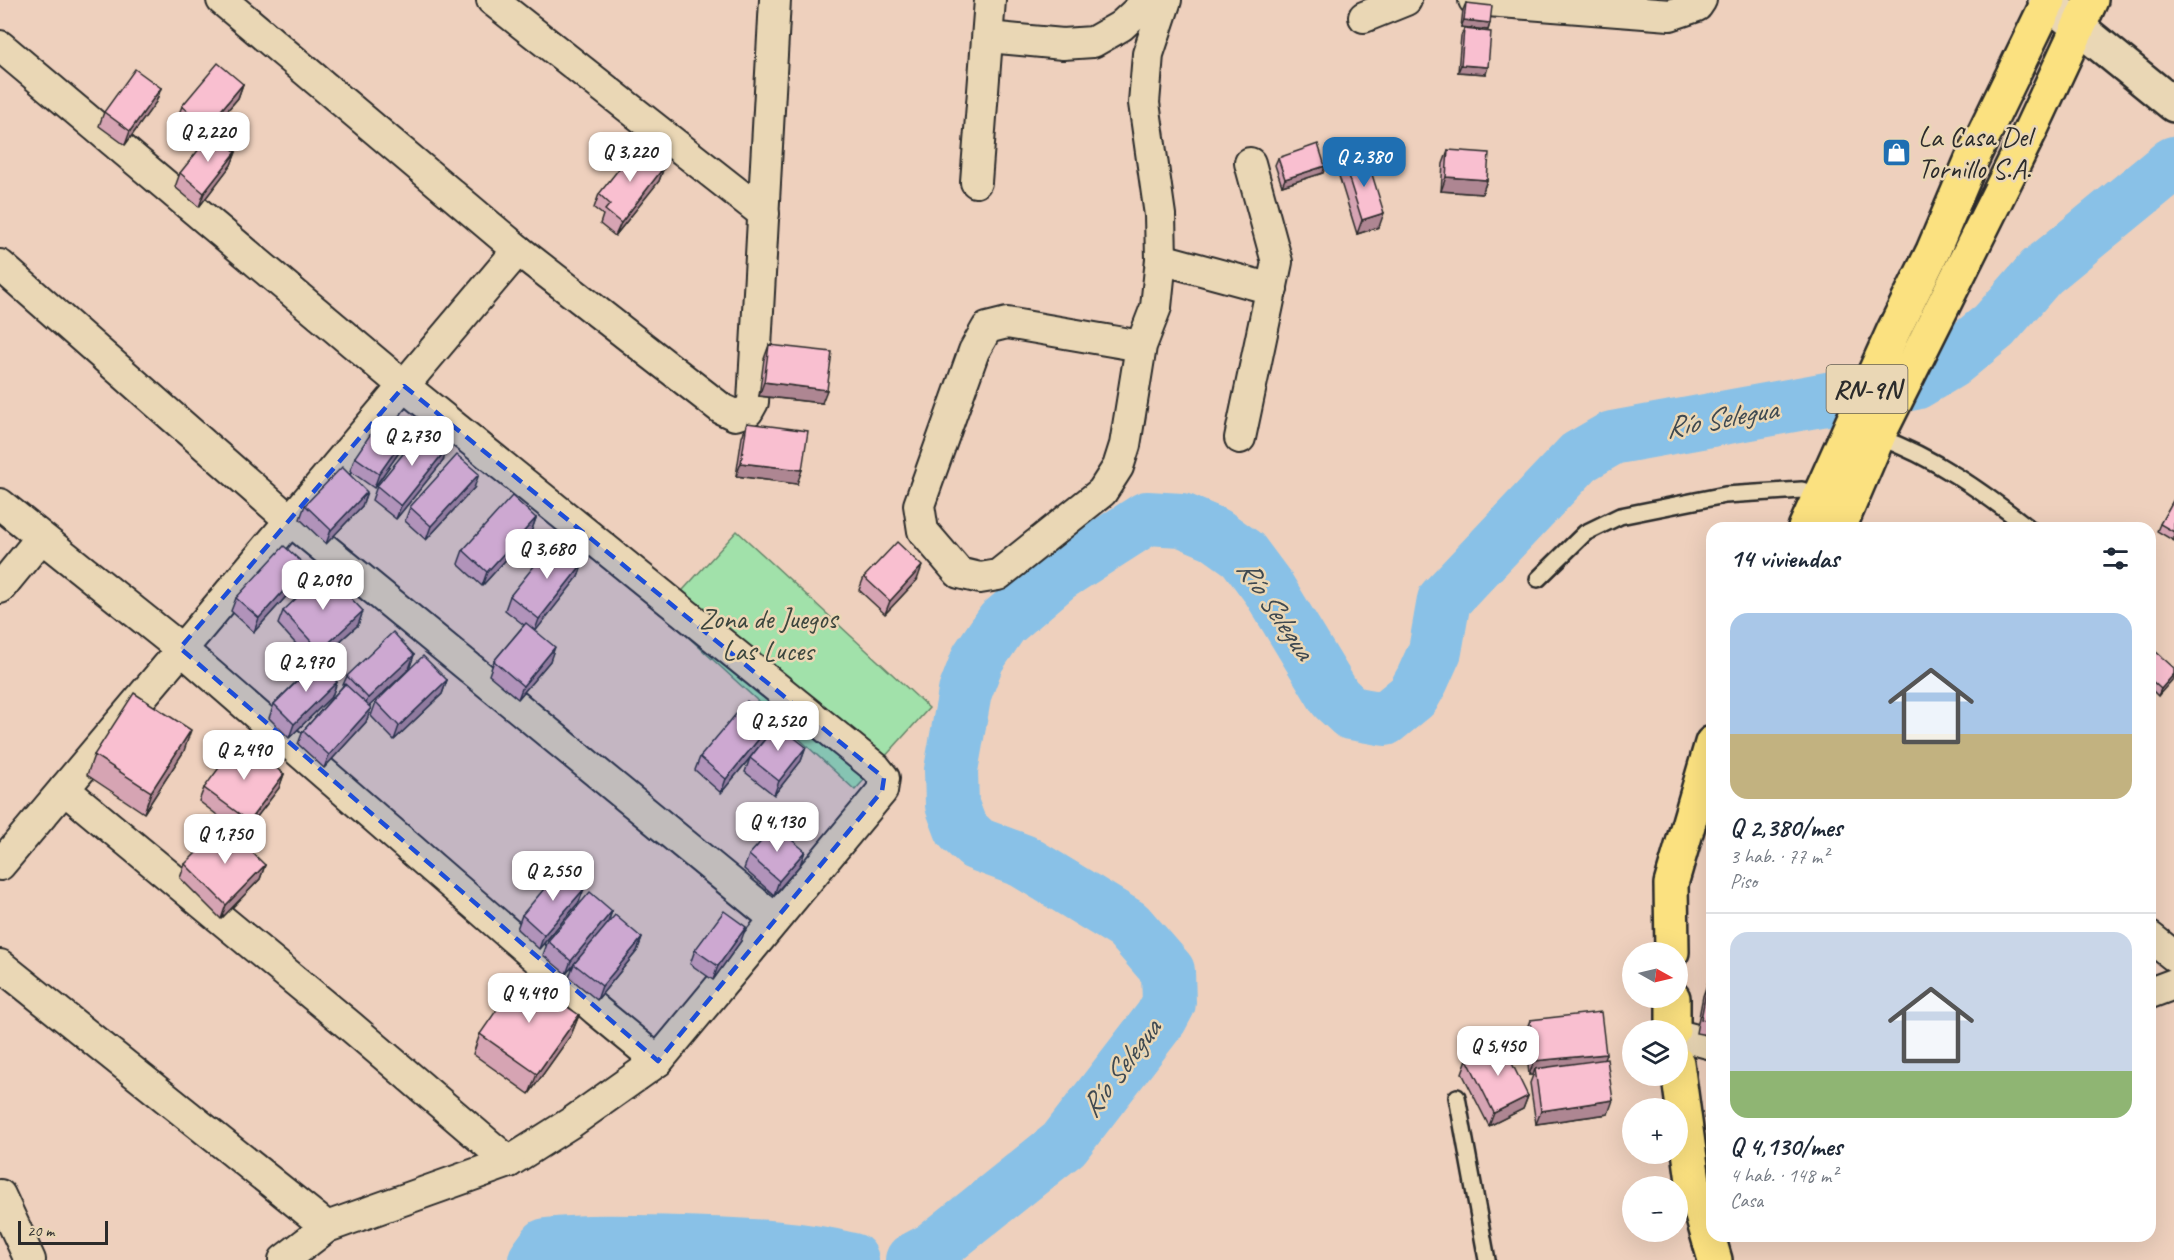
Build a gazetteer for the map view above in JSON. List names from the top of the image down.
{
  "streets": {
    "main road": ["RN-9N"]
  },
  "water": ["Río Selegua"],
  "parks": ["Zona de Juegos Las Luces"],
  "places": {
    "shop": ["La Casa Del Tornillo S.A."]
  },
  "scale_bar": "20 m",
  "north": "right",
  "page": {
    "price": [
      "Q 2,220",
      "Q 3,220",
      "Q 2,380",
      "Q 2,730",
      "Q 3,680",
      "Q 2,090",
      "Q 2,970",
      "Q 2,520",
      "Q 2,490",
      "Q 4,130",
      "Q 1,750",
      "Q 2,550",
      "Q 4,490",
      "Q 5,450"
    ],
    "heading": "14 viviendas",
    "list": [
      {
        "name": "Q 2,380/mes",
        "note": "3 hab. · 77 m² · Piso"
      },
      {
        "name": "Q 4,130/mes",
        "note": "4 hab. · 148 m² · Casa"
      }
    ],
    "map_buttons": ["+", "−"],
    "scale": "20 m"
  }
}
